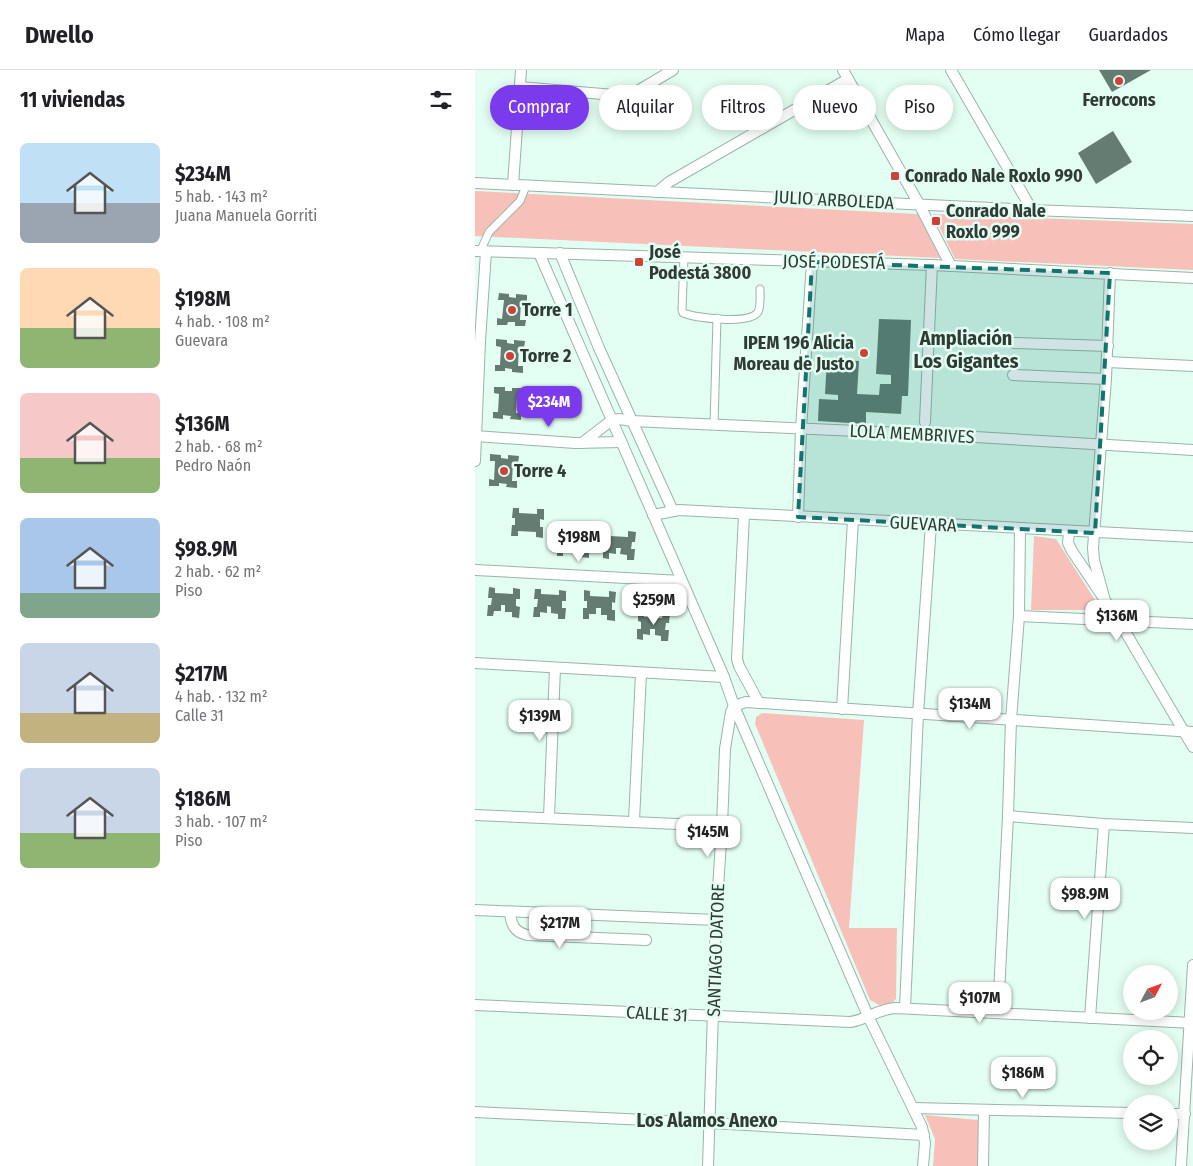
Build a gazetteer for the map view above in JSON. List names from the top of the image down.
{
  "streets": {
    "street": [
      "JULIO ARBOLEDA",
      "JOSÉ PODESTÁ",
      "LOLA MEMBRIVES",
      "GUEVARA",
      "SANTIAGO DATORE",
      "CALLE 31"
    ]
  },
  "crossings": [
    ["SANTIAGO DATORE", "CALLE 31"]
  ],
  "districts": ["Ampliación Los Gigantes", "Los Alamos Anexo"],
  "places": {
    "other": [
      "Ferrocons",
      "Torre 1",
      "IPEM 196 Alicia Moreau de Justo",
      "Torre 2",
      "Torre 4"
    ],
    "transit": ["Conrado Nale Roxlo 990", "Conrado Nale Roxlo 999", "José Podestá 3800"]
  },
  "north": "top right",
  "page": {
    "header": "Dwello",
    "nav": ["Mapa", "Cómo llegar", "Guardados"],
    "heading": "11 viviendas",
    "chip": [
      "Comprar",
      "Alquilar",
      "Filtros",
      "Nuevo",
      "Piso"
    ],
    "list": [
      {
        "name": "$234M",
        "note": "5 hab. · 143 m² · Juana Manuela Gorriti"
      },
      {
        "name": "$198M",
        "note": "4 hab. · 108 m² · Guevara"
      },
      {
        "name": "$136M",
        "note": "2 hab. · 68 m² · Pedro Naón"
      },
      {
        "name": "$98.9M",
        "note": "2 hab. · 62 m² · Piso"
      },
      {
        "name": "$217M",
        "note": "4 hab. · 132 m² · Calle 31"
      },
      {
        "name": "$186M",
        "note": "3 hab. · 107 m² · Piso"
      }
    ],
    "price": [
      "$234M",
      "$198M",
      "$259M",
      "$136M",
      "$134M",
      "$139M",
      "$145M",
      "$98.9M",
      "$217M",
      "$107M",
      "$186M"
    ]
  }
}
